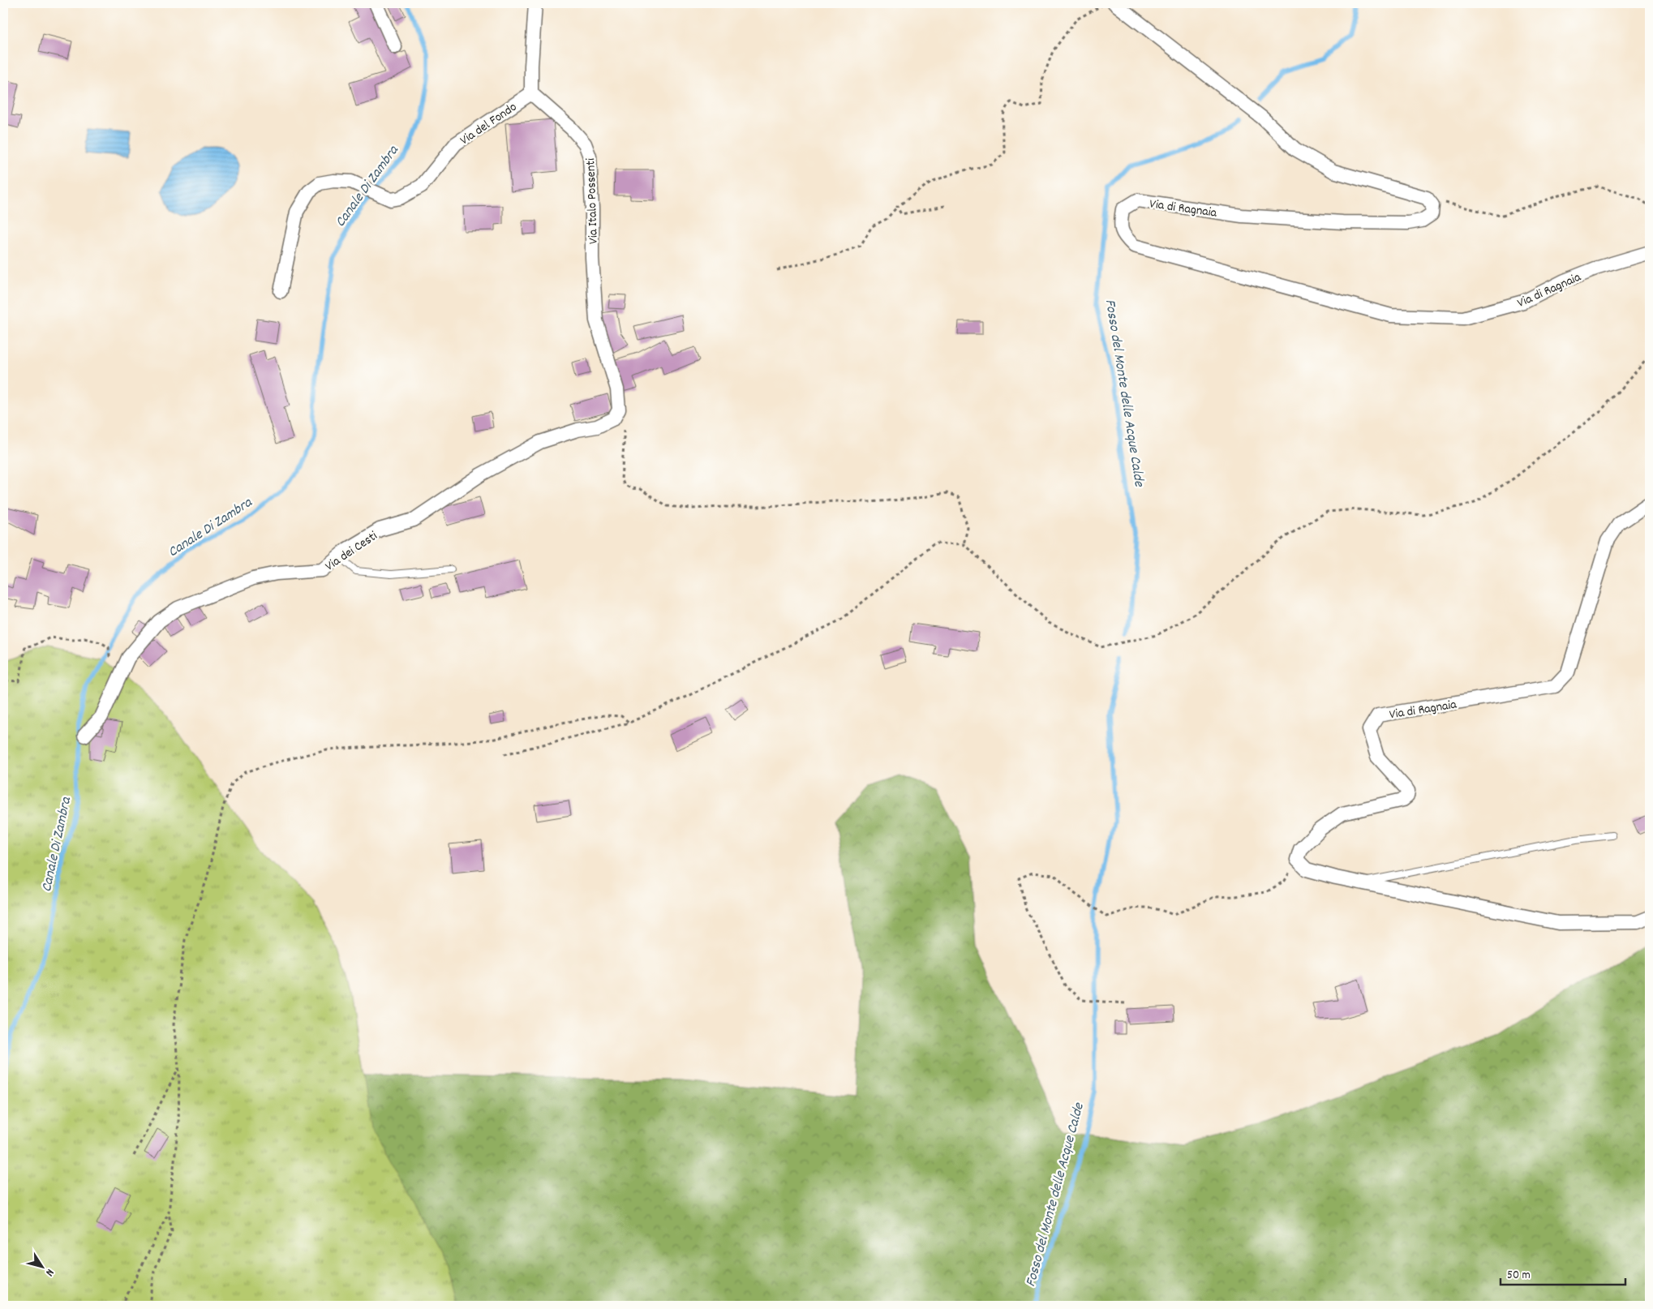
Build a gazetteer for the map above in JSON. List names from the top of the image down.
{
  "streets": {
    "street": [
      "Via del Fondo",
      "Via Italo Possenti",
      "Via di Ragnaia",
      "Via dei Cesti"
    ]
  },
  "crossings": [
    ["Via del Fondo", "Via Italo Possenti"],
    ["Via Italo Possenti", "Via dei Cesti"]
  ],
  "water": ["Canale Di Zambra", "Fosso del Monte delle Acque Calde"],
  "scale_bar": "50 m",
  "north": "bottom right"
}
